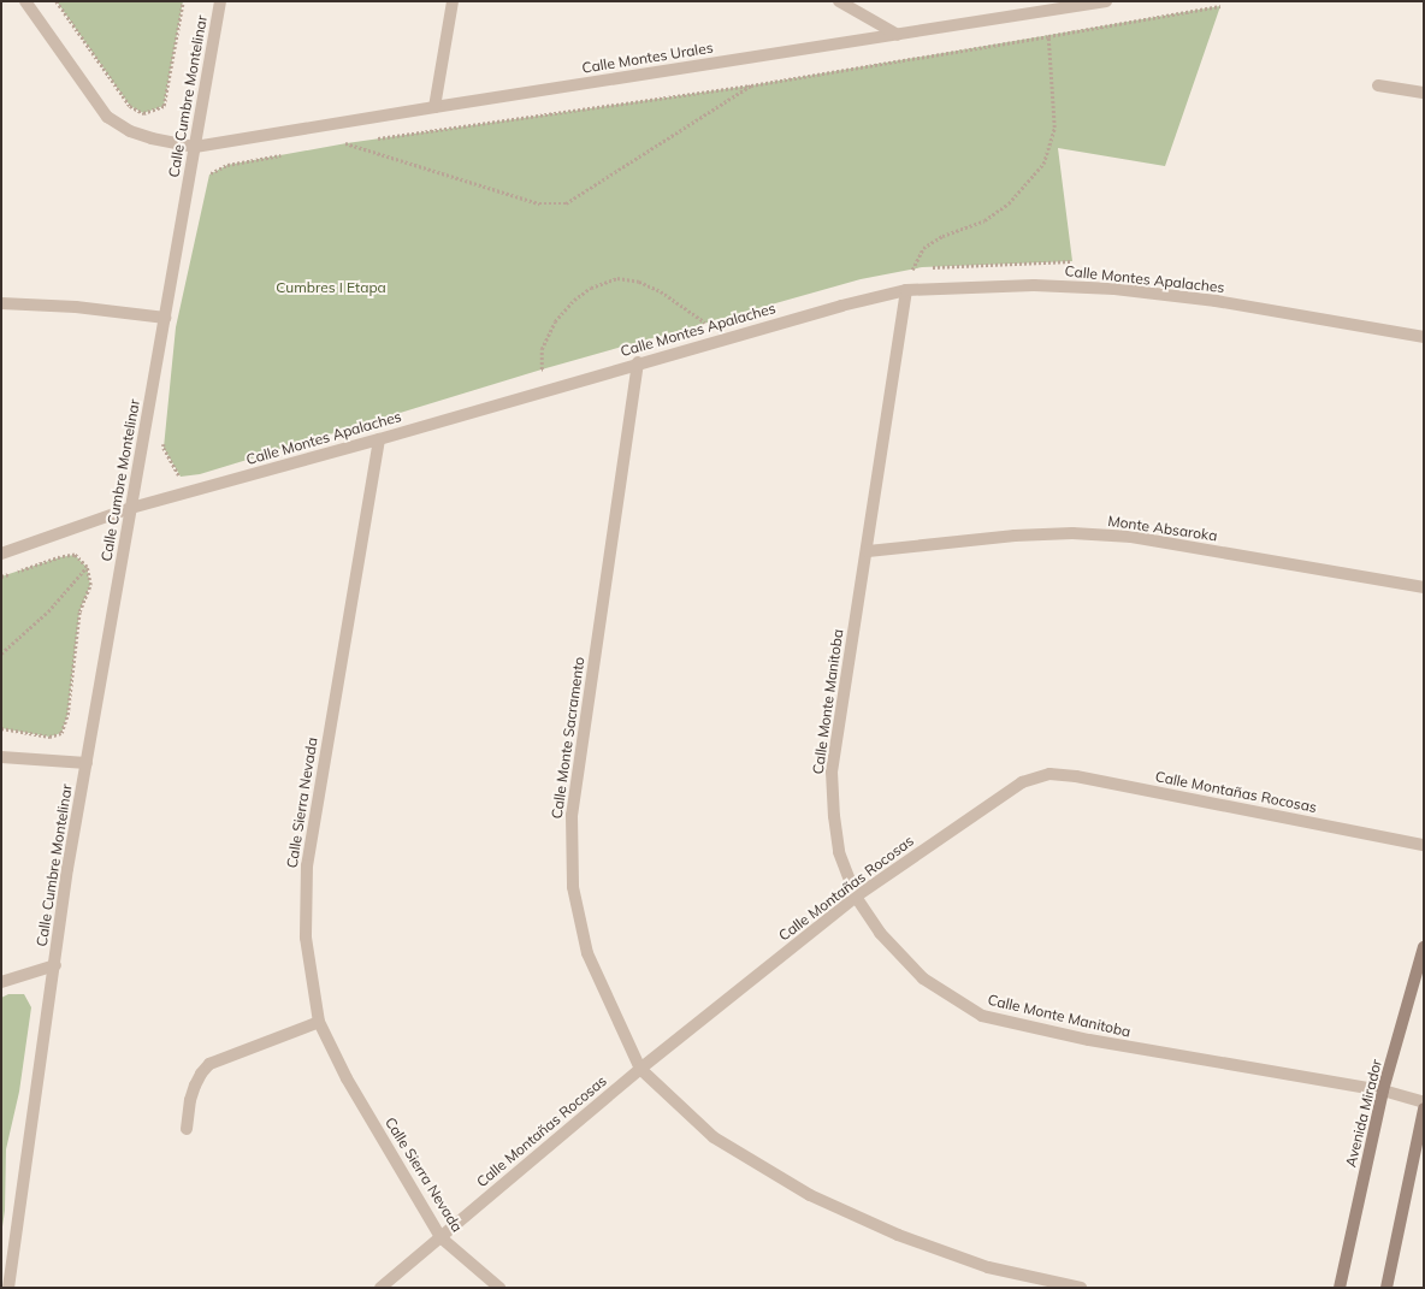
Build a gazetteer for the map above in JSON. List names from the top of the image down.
{
  "streets": {
    "main road": ["Avenida Mirador"],
    "street": [
      "Calle Montes Urales",
      "Calle Cumbre Montelinar",
      "Calle Montes Apalaches",
      "Monte Absaroka",
      "Calle Monte Manitoba",
      "Calle Monte Sacramento",
      "Calle Montañas Rocosas",
      "Calle Sierra Nevada"
    ]
  },
  "crossings": [
    ["Calle Montes Urales", "Calle Cumbre Montelinar"],
    ["Calle Cumbre Montelinar", "Calle Montes Apalaches"],
    ["Calle Montes Apalaches", "Calle Monte Manitoba"],
    ["Calle Montes Apalaches", "Calle Monte Sacramento"],
    ["Calle Montes Apalaches", "Calle Sierra Nevada"],
    ["Monte Absaroka", "Calle Monte Manitoba"],
    ["Calle Monte Manitoba", "Calle Montañas Rocosas"],
    ["Calle Monte Manitoba", "Avenida Mirador"],
    ["Calle Monte Sacramento", "Calle Montañas Rocosas"],
    ["Calle Montañas Rocosas", "Calle Sierra Nevada"]
  ],
  "parks": ["Cumbres I Etapa"]
}
